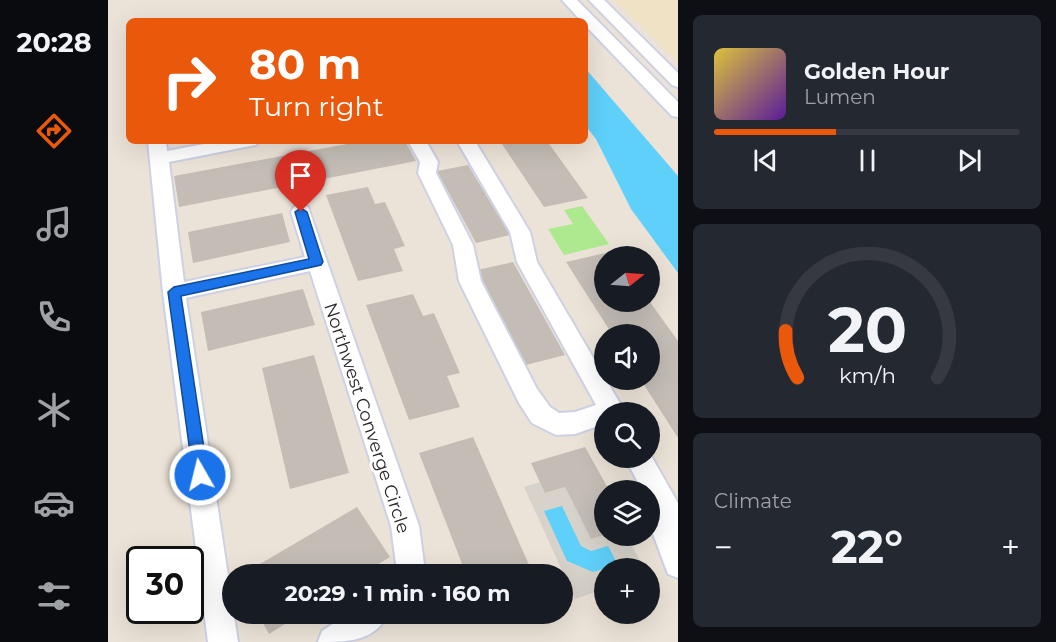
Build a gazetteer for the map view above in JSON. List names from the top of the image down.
{
  "streets": {
    "street": ["Northwest Converge Circle"]
  },
  "north": "right",
  "page": {
    "tabs": "20:28",
    "turn": ["80 m", "Turn right"],
    "song": ["Golden Hour", "Lumen"],
    "map_buttons": "+",
    "tile": "Climate",
    "heat": ["−", "22°", "+"],
    "limit": "30",
    "trip": "20:29 · 1 min · 160 m",
    "gauge": ["20", "km/h"]
  }
}
